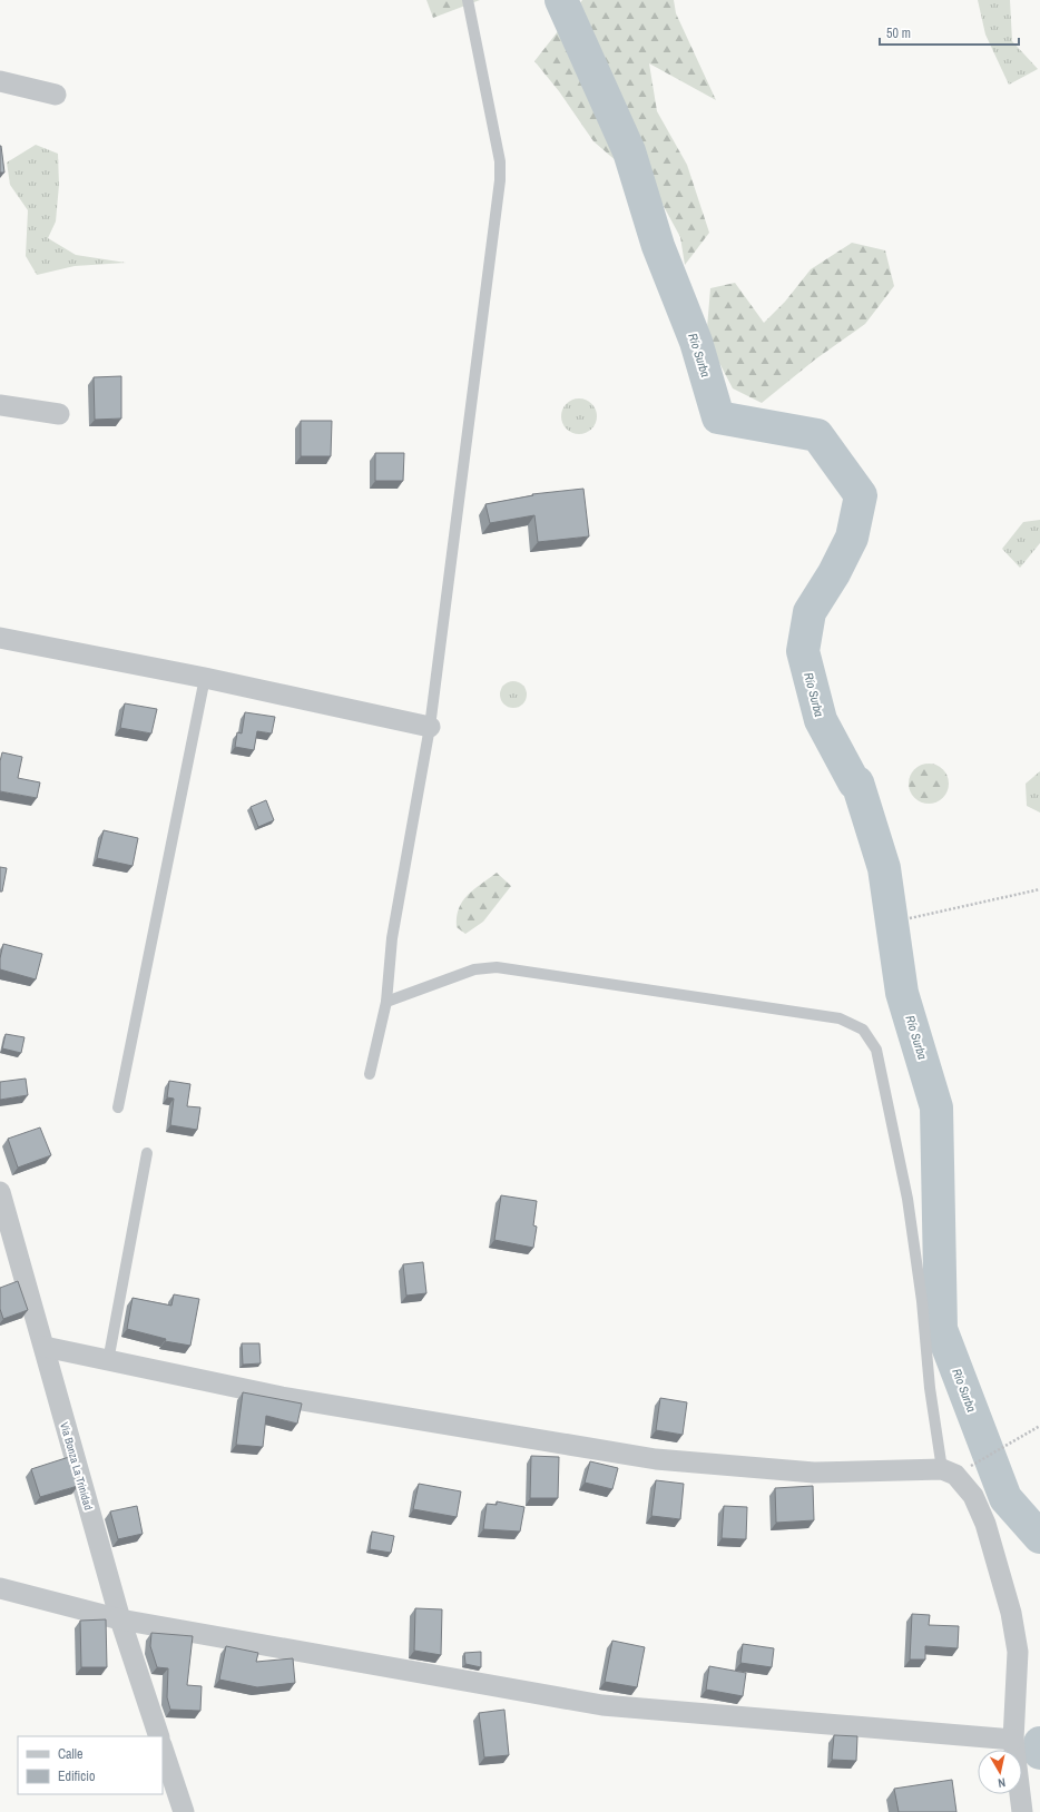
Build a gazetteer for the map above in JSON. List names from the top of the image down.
{
  "streets": {
    "street": ["Vía Bonza La Trinidad"]
  },
  "water": ["Río Surba"],
  "legend": ["Calle", "Edificio"],
  "scale_bar": "50 m",
  "north": "bottom"
}
